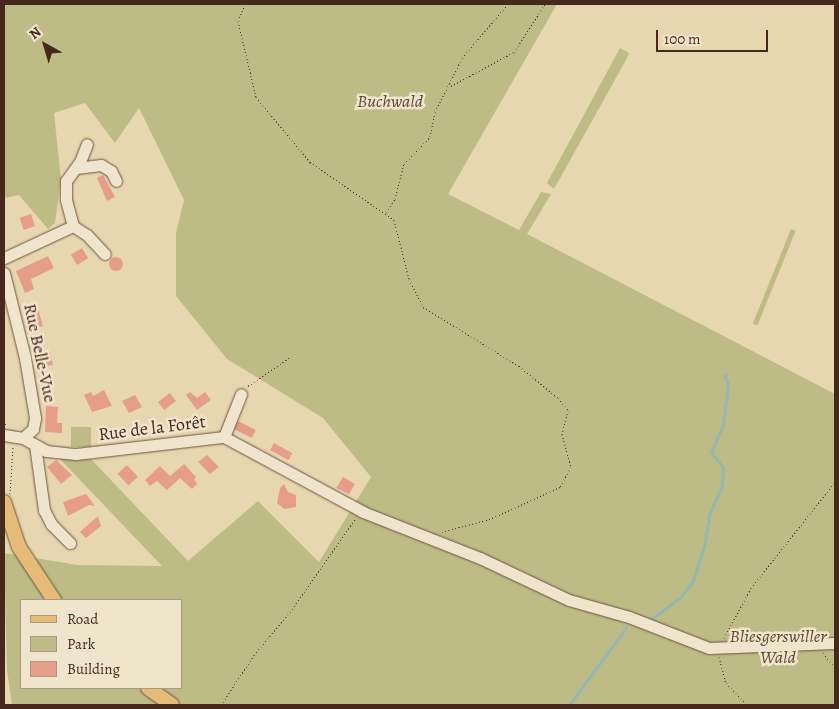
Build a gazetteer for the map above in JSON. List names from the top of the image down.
{
  "streets": {
    "street": ["Rue Belle-Vue", "Rue de la Forêt"]
  },
  "crossings": [
    ["Rue Belle-Vue", "Rue de la Forêt"]
  ],
  "parks": ["Buchwald", "Bliesgerswiller Wald"],
  "legend": ["Road", "Park", "Building"],
  "scale_bar": "100 m",
  "north": "top left"
}
